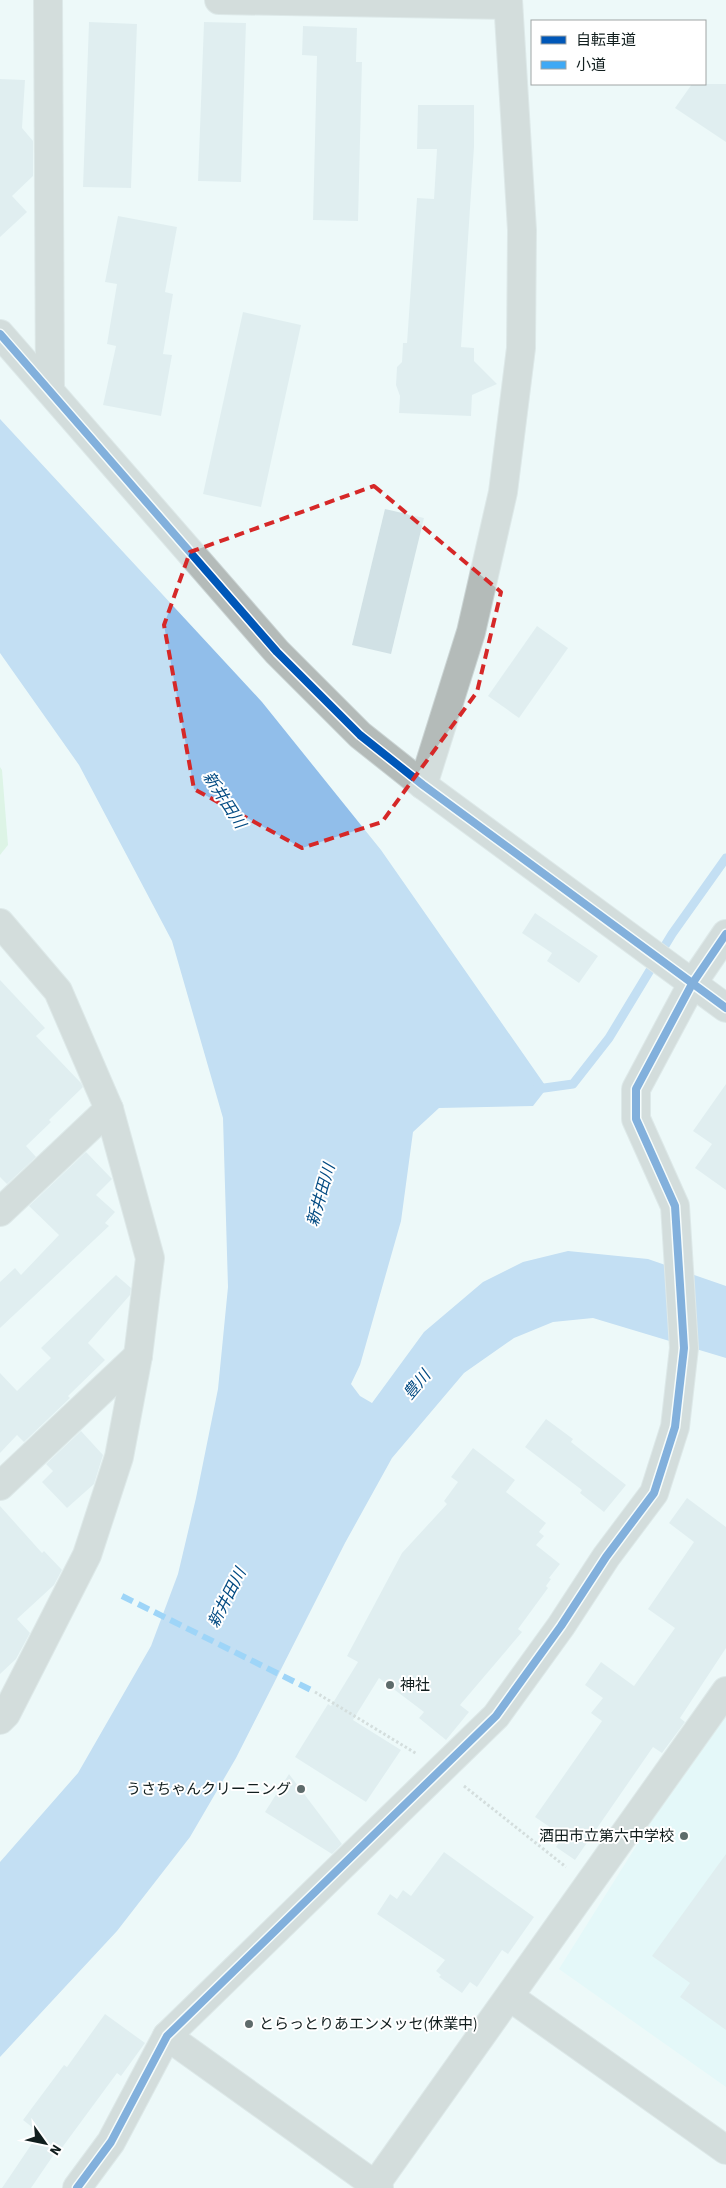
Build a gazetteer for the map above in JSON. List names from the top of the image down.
{
  "water": ["新井田川", "豊川"],
  "places": [
    "神社",
    "うさちゃんクリーニング",
    "酒田市立第六中学校",
    "とらっとりあエンメッセ(休業中)"
  ],
  "legend": ["自転車道", "小道"],
  "north": "bottom right"
}
